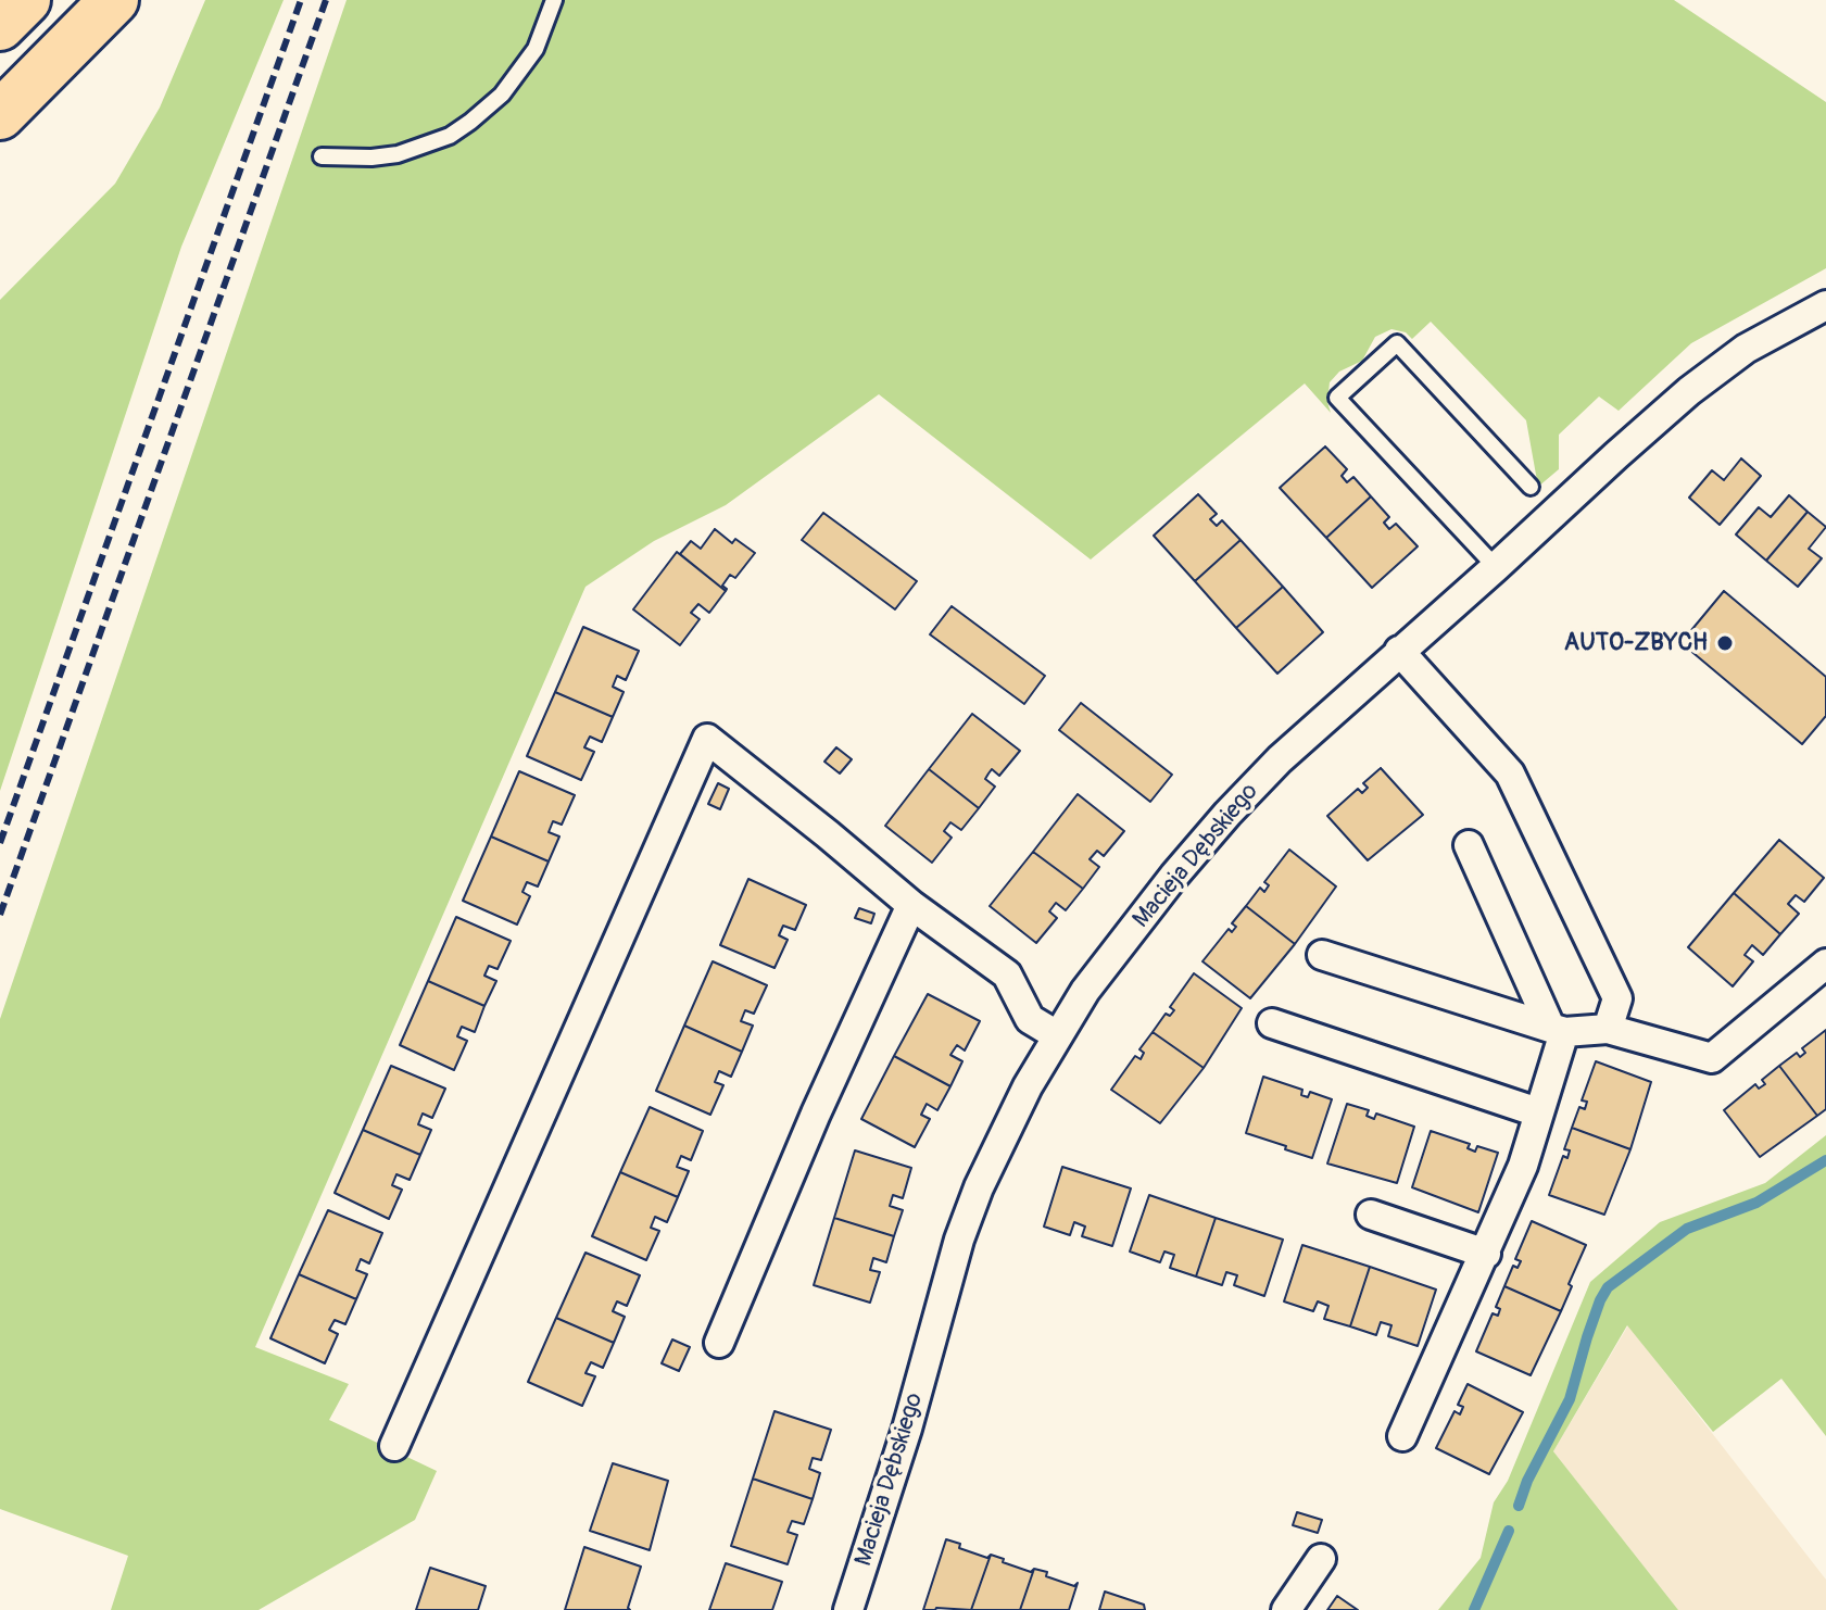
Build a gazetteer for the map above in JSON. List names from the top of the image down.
{
  "streets": {
    "street": ["Macieja Dębskiego"]
  },
  "places": ["AUTO-ZBYCH"]
}
